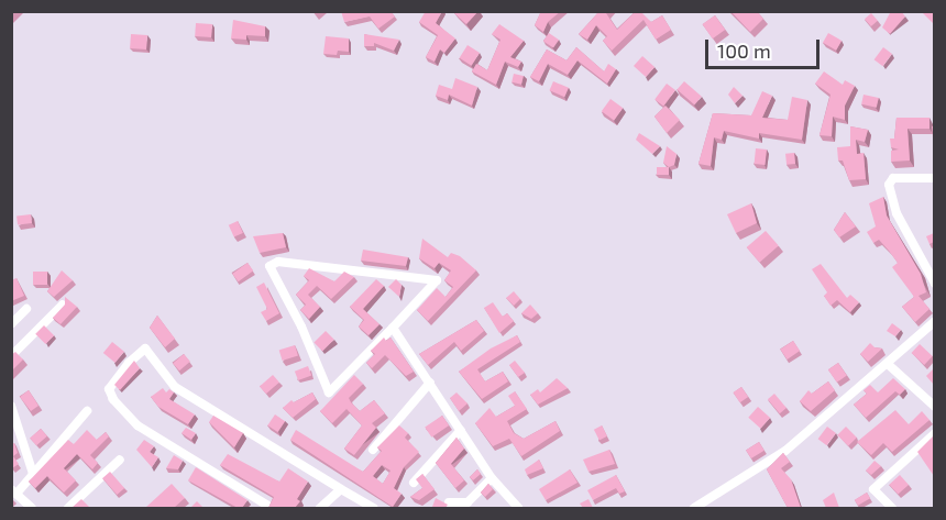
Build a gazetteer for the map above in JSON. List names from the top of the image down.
{
  "scale_bar": "100 m"
}
